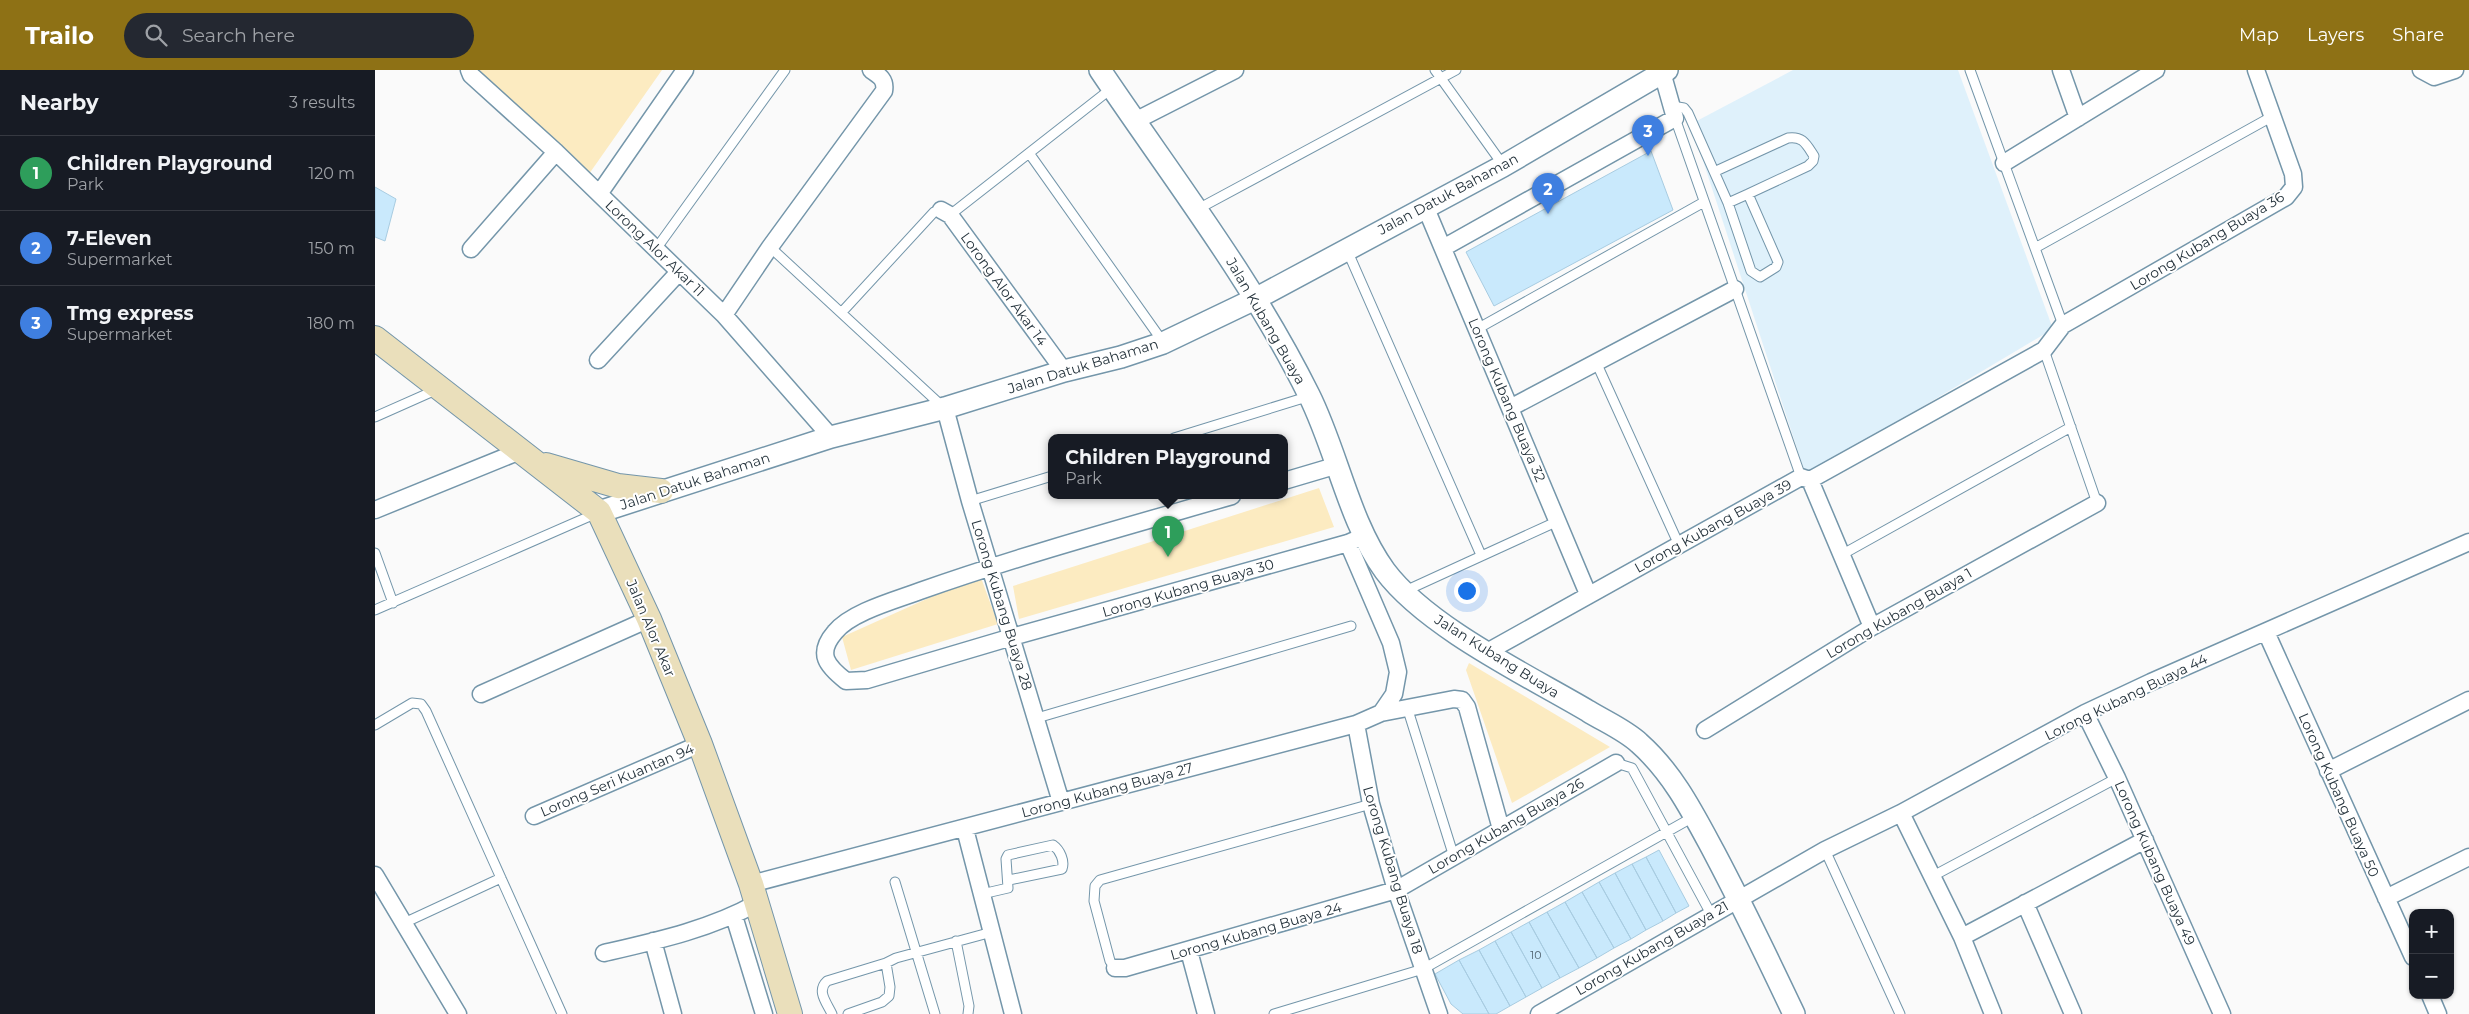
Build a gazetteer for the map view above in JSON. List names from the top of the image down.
{
  "streets": {
    "main road": ["Jalan Alor Akar"],
    "street": [
      "Jalan Datuk Bahaman",
      "Lorong Kubang Buaya 36",
      "Lorong Alor Akar 11",
      "Lorong Alor Akar 14",
      "Jalan Kubang Buaya",
      "Lorong Kubang Buaya 32",
      "Lorong Kubang Buaya 39",
      "Lorong Kubang Buaya 30",
      "Lorong Kubang Buaya 28",
      "Lorong Kubang Buaya 1",
      "Lorong Kubang Buaya 44",
      "Lorong Seri Kuantan 94",
      "Lorong Kubang Buaya 27",
      "Lorong Kubang Buaya 50",
      "Lorong Kubang Buaya 26",
      "Lorong Kubang Buaya 49",
      "Lorong Kubang Buaya 18",
      "Lorong Kubang Buaya 24",
      "Lorong Kubang Buaya 21"
    ]
  },
  "crossings": [
    ["Jalan Datuk Bahaman", "Lorong Alor Akar 11"],
    ["Jalan Datuk Bahaman", "Lorong Alor Akar 14"],
    ["Jalan Datuk Bahaman", "Jalan Kubang Buaya"],
    ["Jalan Datuk Bahaman", "Lorong Kubang Buaya 32"],
    ["Jalan Datuk Bahaman", "Lorong Kubang Buaya 28"],
    ["Jalan Datuk Bahaman", "Jalan Alor Akar"],
    ["Lorong Kubang Buaya 36", "Lorong Kubang Buaya 39"],
    ["Jalan Kubang Buaya", "Lorong Kubang Buaya 39"],
    ["Jalan Kubang Buaya", "Lorong Kubang Buaya 30"],
    ["Jalan Kubang Buaya", "Lorong Kubang Buaya 44"],
    ["Jalan Kubang Buaya", "Lorong Kubang Buaya 21"],
    ["Lorong Kubang Buaya 32", "Lorong Kubang Buaya 39"],
    ["Lorong Kubang Buaya 30", "Lorong Kubang Buaya 28"],
    ["Lorong Kubang Buaya 28", "Lorong Kubang Buaya 27"],
    ["Jalan Alor Akar", "Lorong Seri Kuantan 94"],
    ["Jalan Alor Akar", "Lorong Kubang Buaya 27"],
    ["Lorong Kubang Buaya 44", "Lorong Kubang Buaya 50"],
    ["Lorong Kubang Buaya 44", "Lorong Kubang Buaya 49"],
    ["Lorong Kubang Buaya 44", "Lorong Kubang Buaya 21"],
    ["Lorong Kubang Buaya 27", "Lorong Kubang Buaya 26"],
    ["Lorong Kubang Buaya 27", "Lorong Kubang Buaya 18"],
    ["Lorong Kubang Buaya 26", "Lorong Kubang Buaya 18"],
    ["Lorong Kubang Buaya 26", "Lorong Kubang Buaya 24"],
    ["Lorong Kubang Buaya 18", "Lorong Kubang Buaya 24"]
  ],
  "house_numbers": ["10"],
  "page": {
    "header": "Trailo",
    "search": "Search here",
    "nav": ["Map", "Layers", "Share"],
    "heading": ["Nearby", "3 results"],
    "pins": ["3", "2", "1"],
    "list": [
      {
        "mark": "1",
        "name": "Children Playground",
        "note": "Park",
        "value": "120 m"
      },
      {
        "mark": "2",
        "name": "7-Eleven",
        "note": "Supermarket",
        "value": "150 m"
      },
      {
        "mark": "3",
        "name": "Tmg express",
        "note": "Supermarket",
        "value": "180 m"
      }
    ],
    "popup": ["Children Playground", "Park"],
    "map_buttons": ["+", "−"]
  }
}
